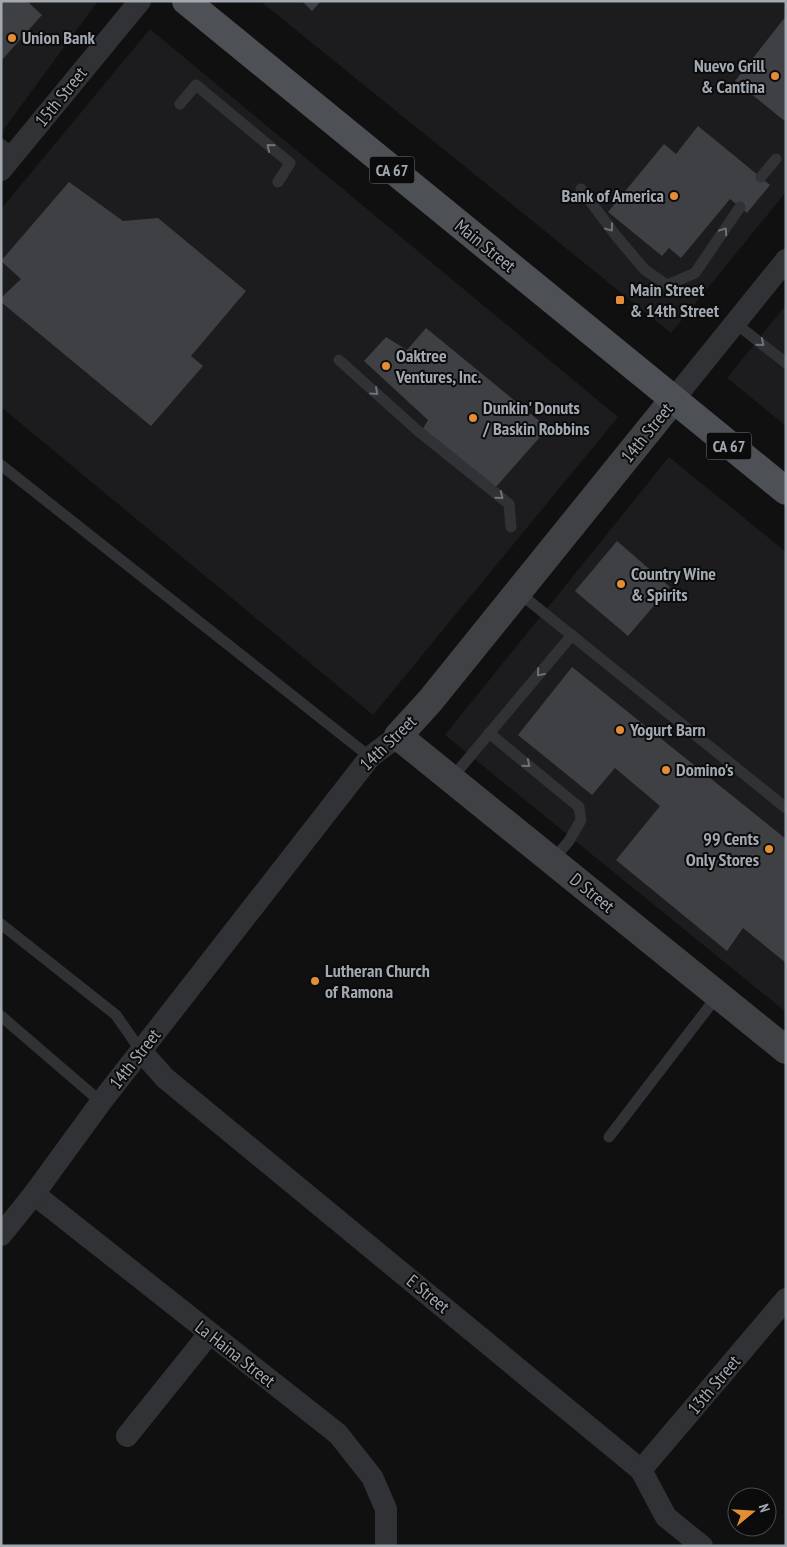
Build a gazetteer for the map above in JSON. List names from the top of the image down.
{
  "streets": {
    "main road": ["CA 67", "Main Street"],
    "street": [
      "15th Street",
      "14th Street",
      "D Street",
      "E Street",
      "La Haina Street",
      "13th Street"
    ]
  },
  "crossings": [
    ["Main Street", "14th Street"],
    ["14th Street", "D Street"],
    ["14th Street", "E Street"],
    ["14th Street", "La Haina Street"],
    ["E Street", "13th Street"]
  ],
  "places": {
    "other": [
      "Union Bank",
      "Nuevo Grill & Cantina",
      "Bank of America",
      "Oaktree Ventures, Inc.",
      "Dunkin' Donuts / Baskin Robbins",
      "Country Wine & Spirits",
      "Yogurt Barn",
      "Domino's",
      "99 Cents Only Stores",
      "Lutheran Church of Ramona"
    ],
    "transit": ["Main Street & 14th Street"]
  },
  "north": "right"
}
